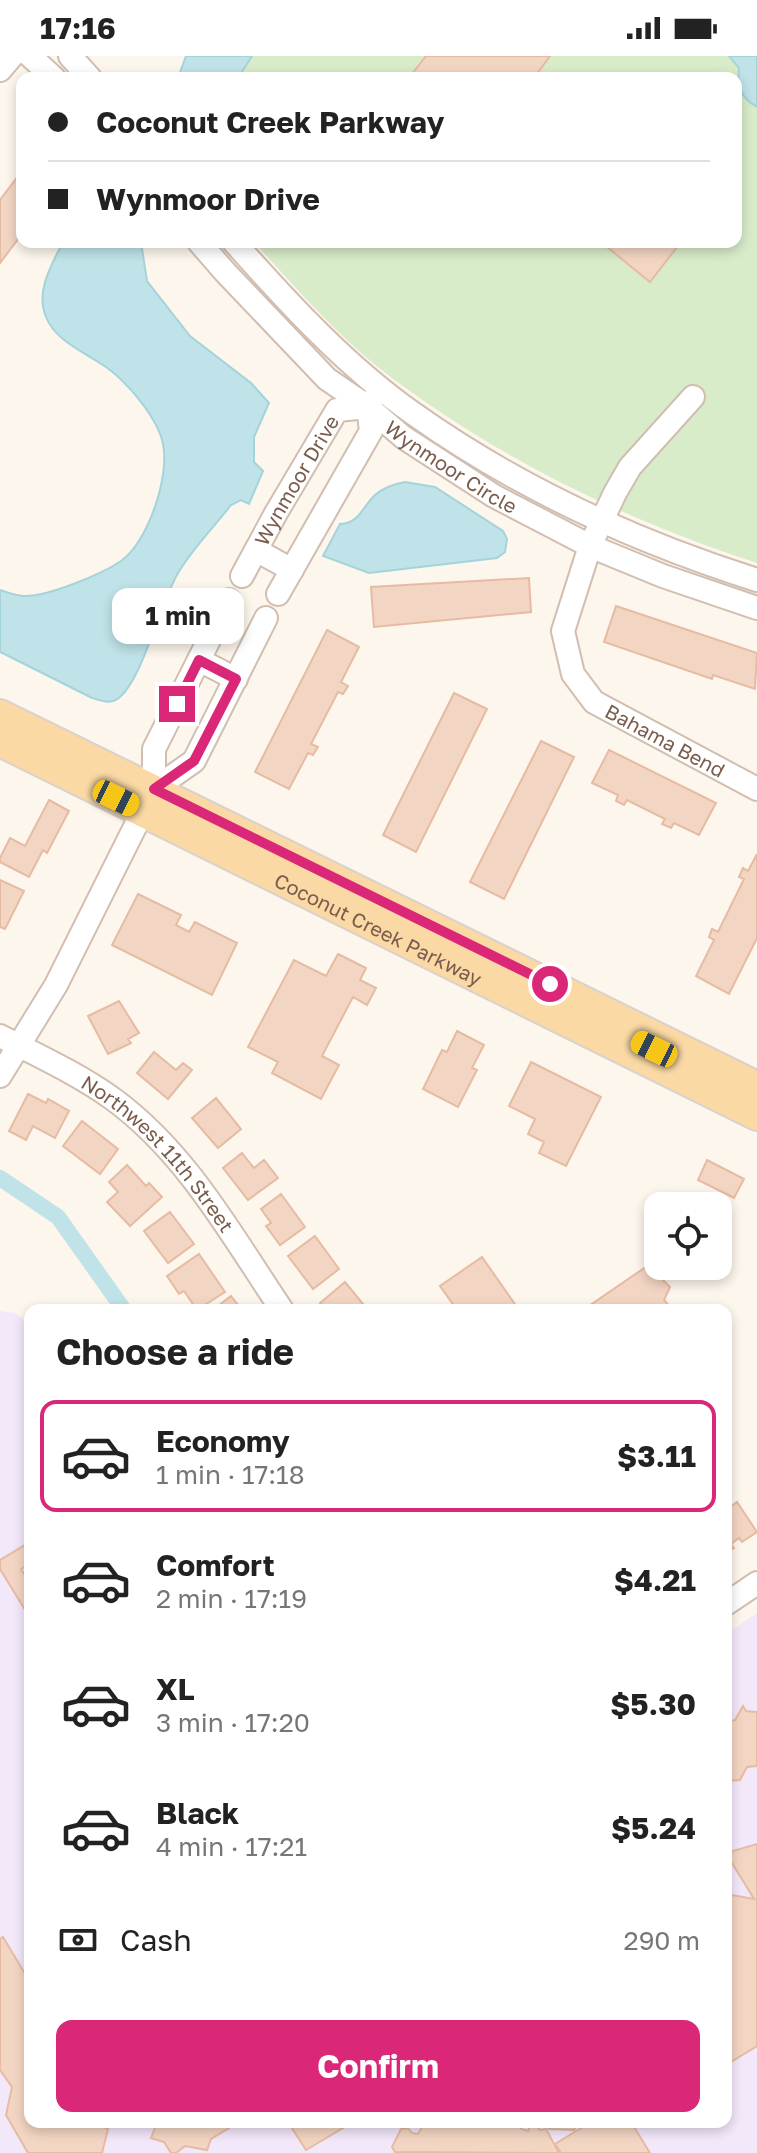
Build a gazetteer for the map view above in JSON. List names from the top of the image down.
{
  "streets": {
    "main road": ["Coconut Creek Parkway"],
    "street": [
      "Wynmoor Circle",
      "Wynmoor Drive",
      "Bahama Bend",
      "Northwest 11th Street"
    ]
  },
  "crossings": [
    ["Wynmoor Circle", "Wynmoor Drive"],
    ["Wynmoor Circle", "Bahama Bend"]
  ],
  "page": {
    "status": "17:16",
    "banner": ["Coconut Creek Parkway", "Wynmoor Drive"],
    "bubble": "1 min",
    "heading": "Choose a ride",
    "list": [
      {
        "name": "Economy",
        "note": "1 min · 17:18",
        "value": "$3.11"
      },
      {
        "name": "Comfort",
        "note": "2 min · 17:19",
        "value": "$4.21"
      },
      {
        "name": "XL",
        "note": "3 min · 17:20",
        "value": "$5.30"
      },
      {
        "name": "Black",
        "note": "4 min · 17:21",
        "value": "$5.24"
      }
    ],
    "pay": ["Cash", "290 m"],
    "buttons": "Confirm"
  }
}
